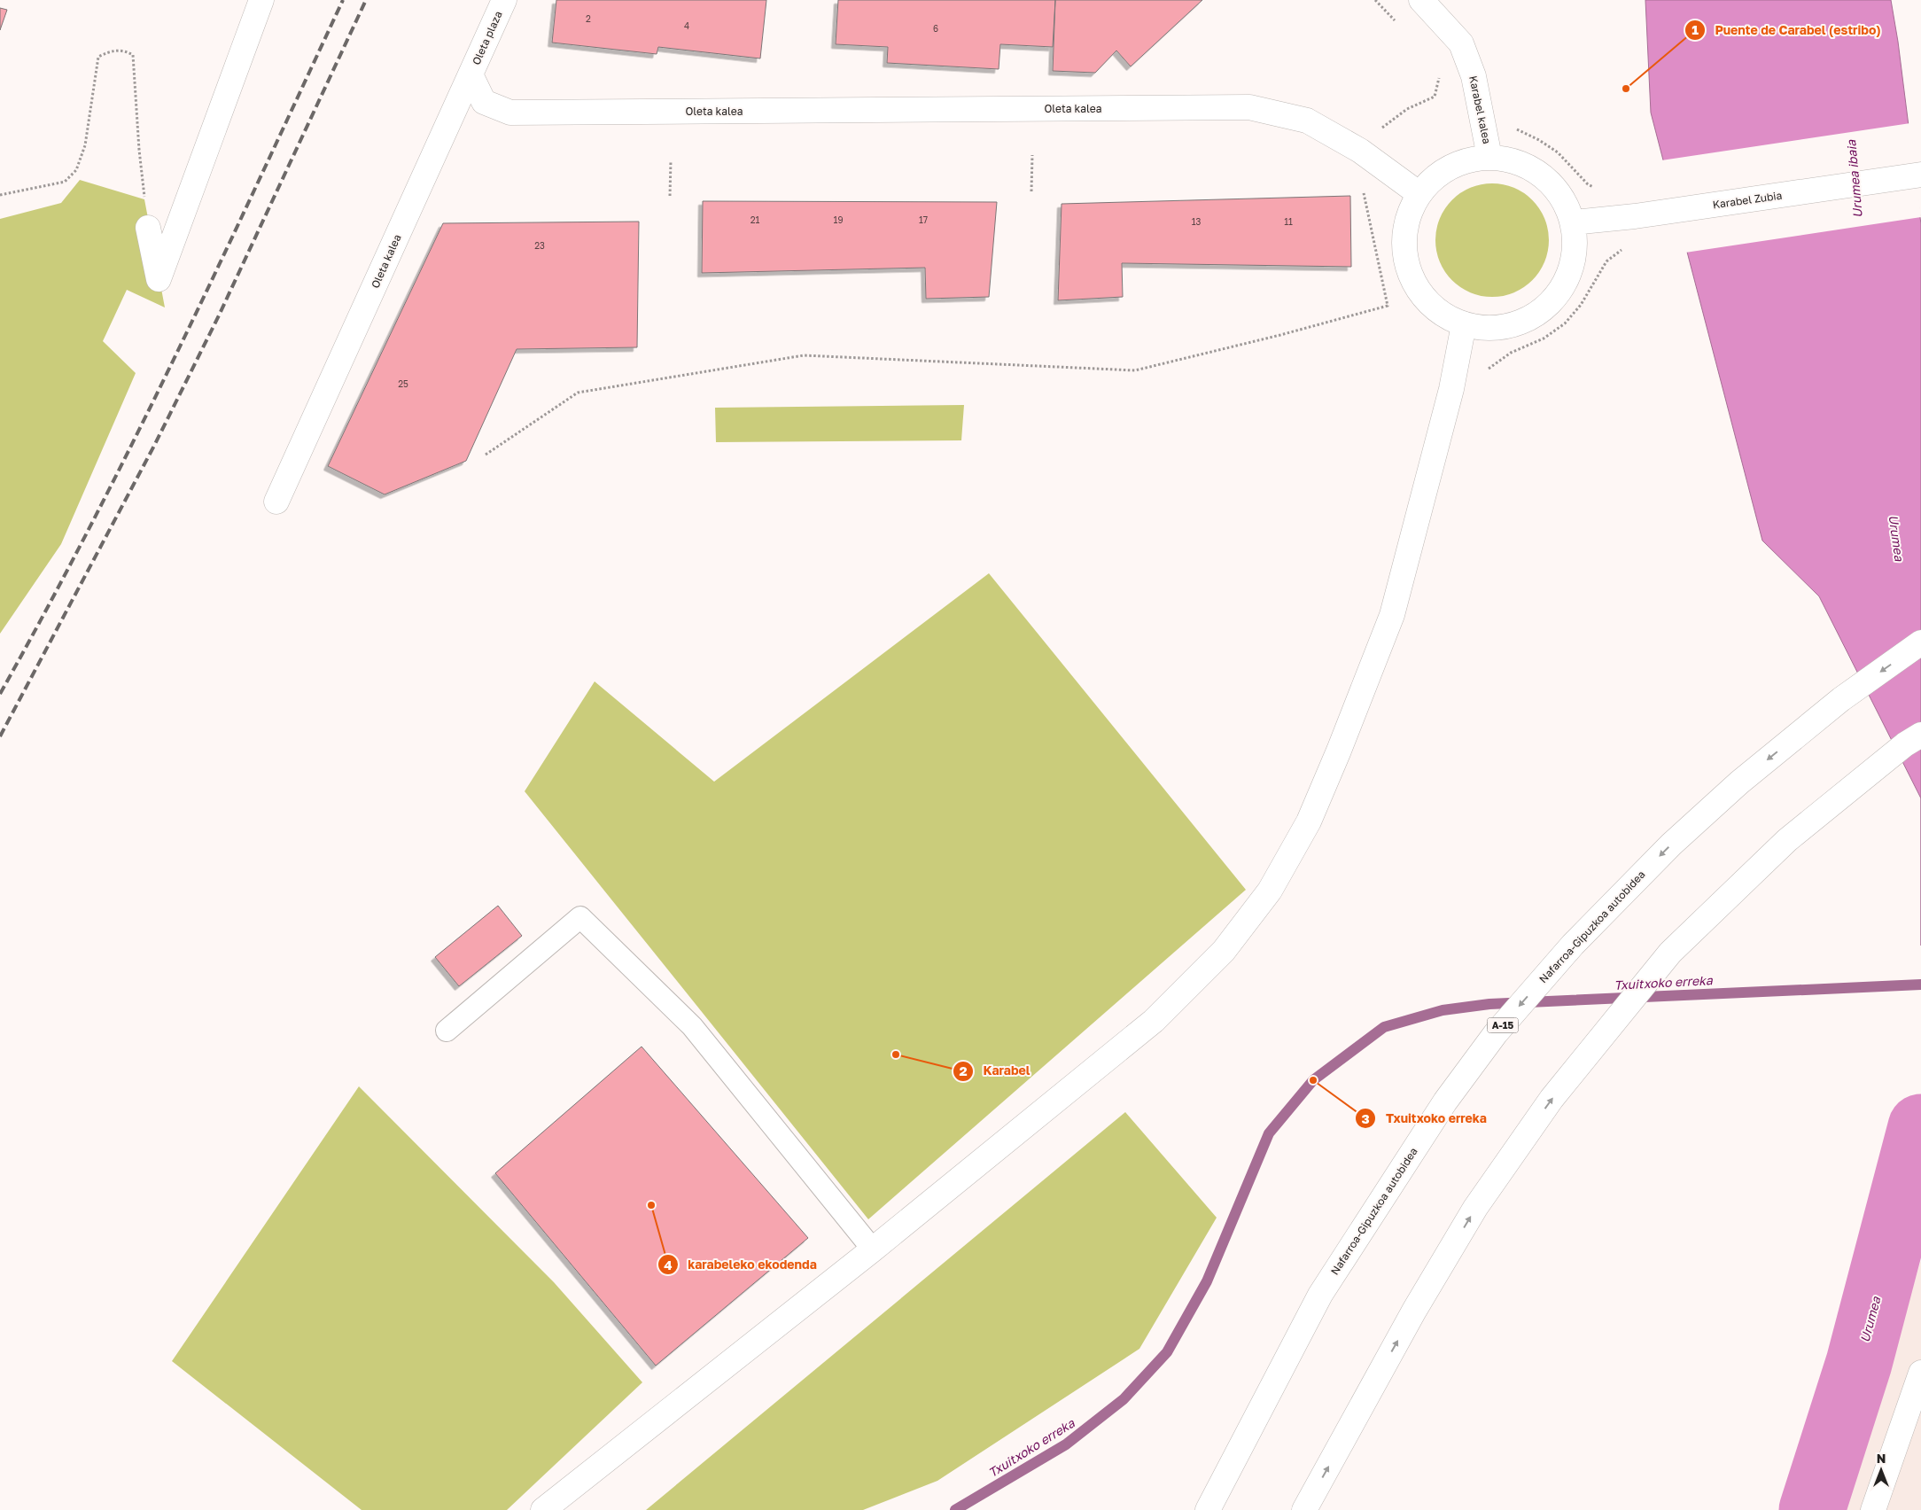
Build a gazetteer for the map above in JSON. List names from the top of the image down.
{
  "streets": {
    "main road": [
      "Oleta plaza",
      "Oleta kalea",
      "Karabel kalea",
      "Karabel Zubia",
      "Nafarroa-Gipuzkoa autobidea",
      "A-15"
    ]
  },
  "crossings": [
    ["Oleta plaza", "Oleta kalea"]
  ],
  "water": ["Urumea ibaia", "Urumea", "Txuitxoko erreka"],
  "places": [
    "Puente de Carabel (estribo)",
    "Karabel",
    "Txuitxoko erreka",
    "karabeleko ekodenda"
  ],
  "house_numbers": [
    "2",
    "4",
    "6",
    "21",
    "19",
    "17",
    "13",
    "11",
    "23",
    "25"
  ],
  "north": "top"
}
